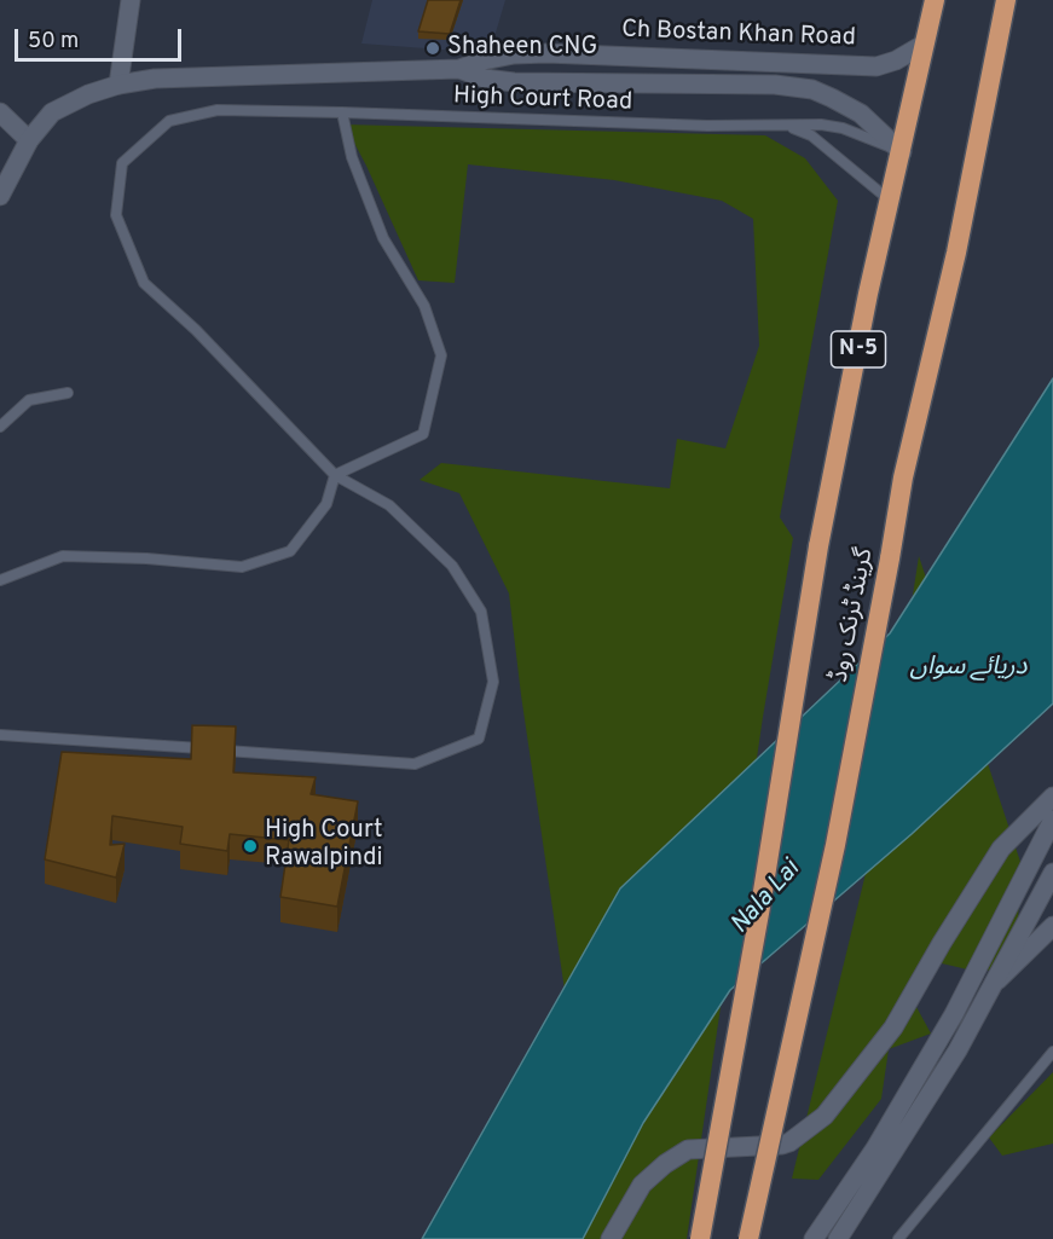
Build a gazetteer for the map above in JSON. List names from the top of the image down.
{
  "streets": {
    "highway": ["N-5", "گرینڈ ٹرنک روڈ"],
    "street": ["Ch Bostan Khan Road"],
    "lane": ["High Court Road"]
  },
  "crossings": [
    ["Ch Bostan Khan Road", "High Court Road"],
    ["Ch Bostan Khan Road", "گرینڈ ٹرنک روڈ"],
    ["High Court Road", "گرینڈ ٹرنک روڈ"]
  ],
  "water": ["دریائے سواں", "Nala Lai"],
  "places": ["Shaheen CNG", "High Court Rawalpindi"],
  "scale_bar": "50 m"
}
